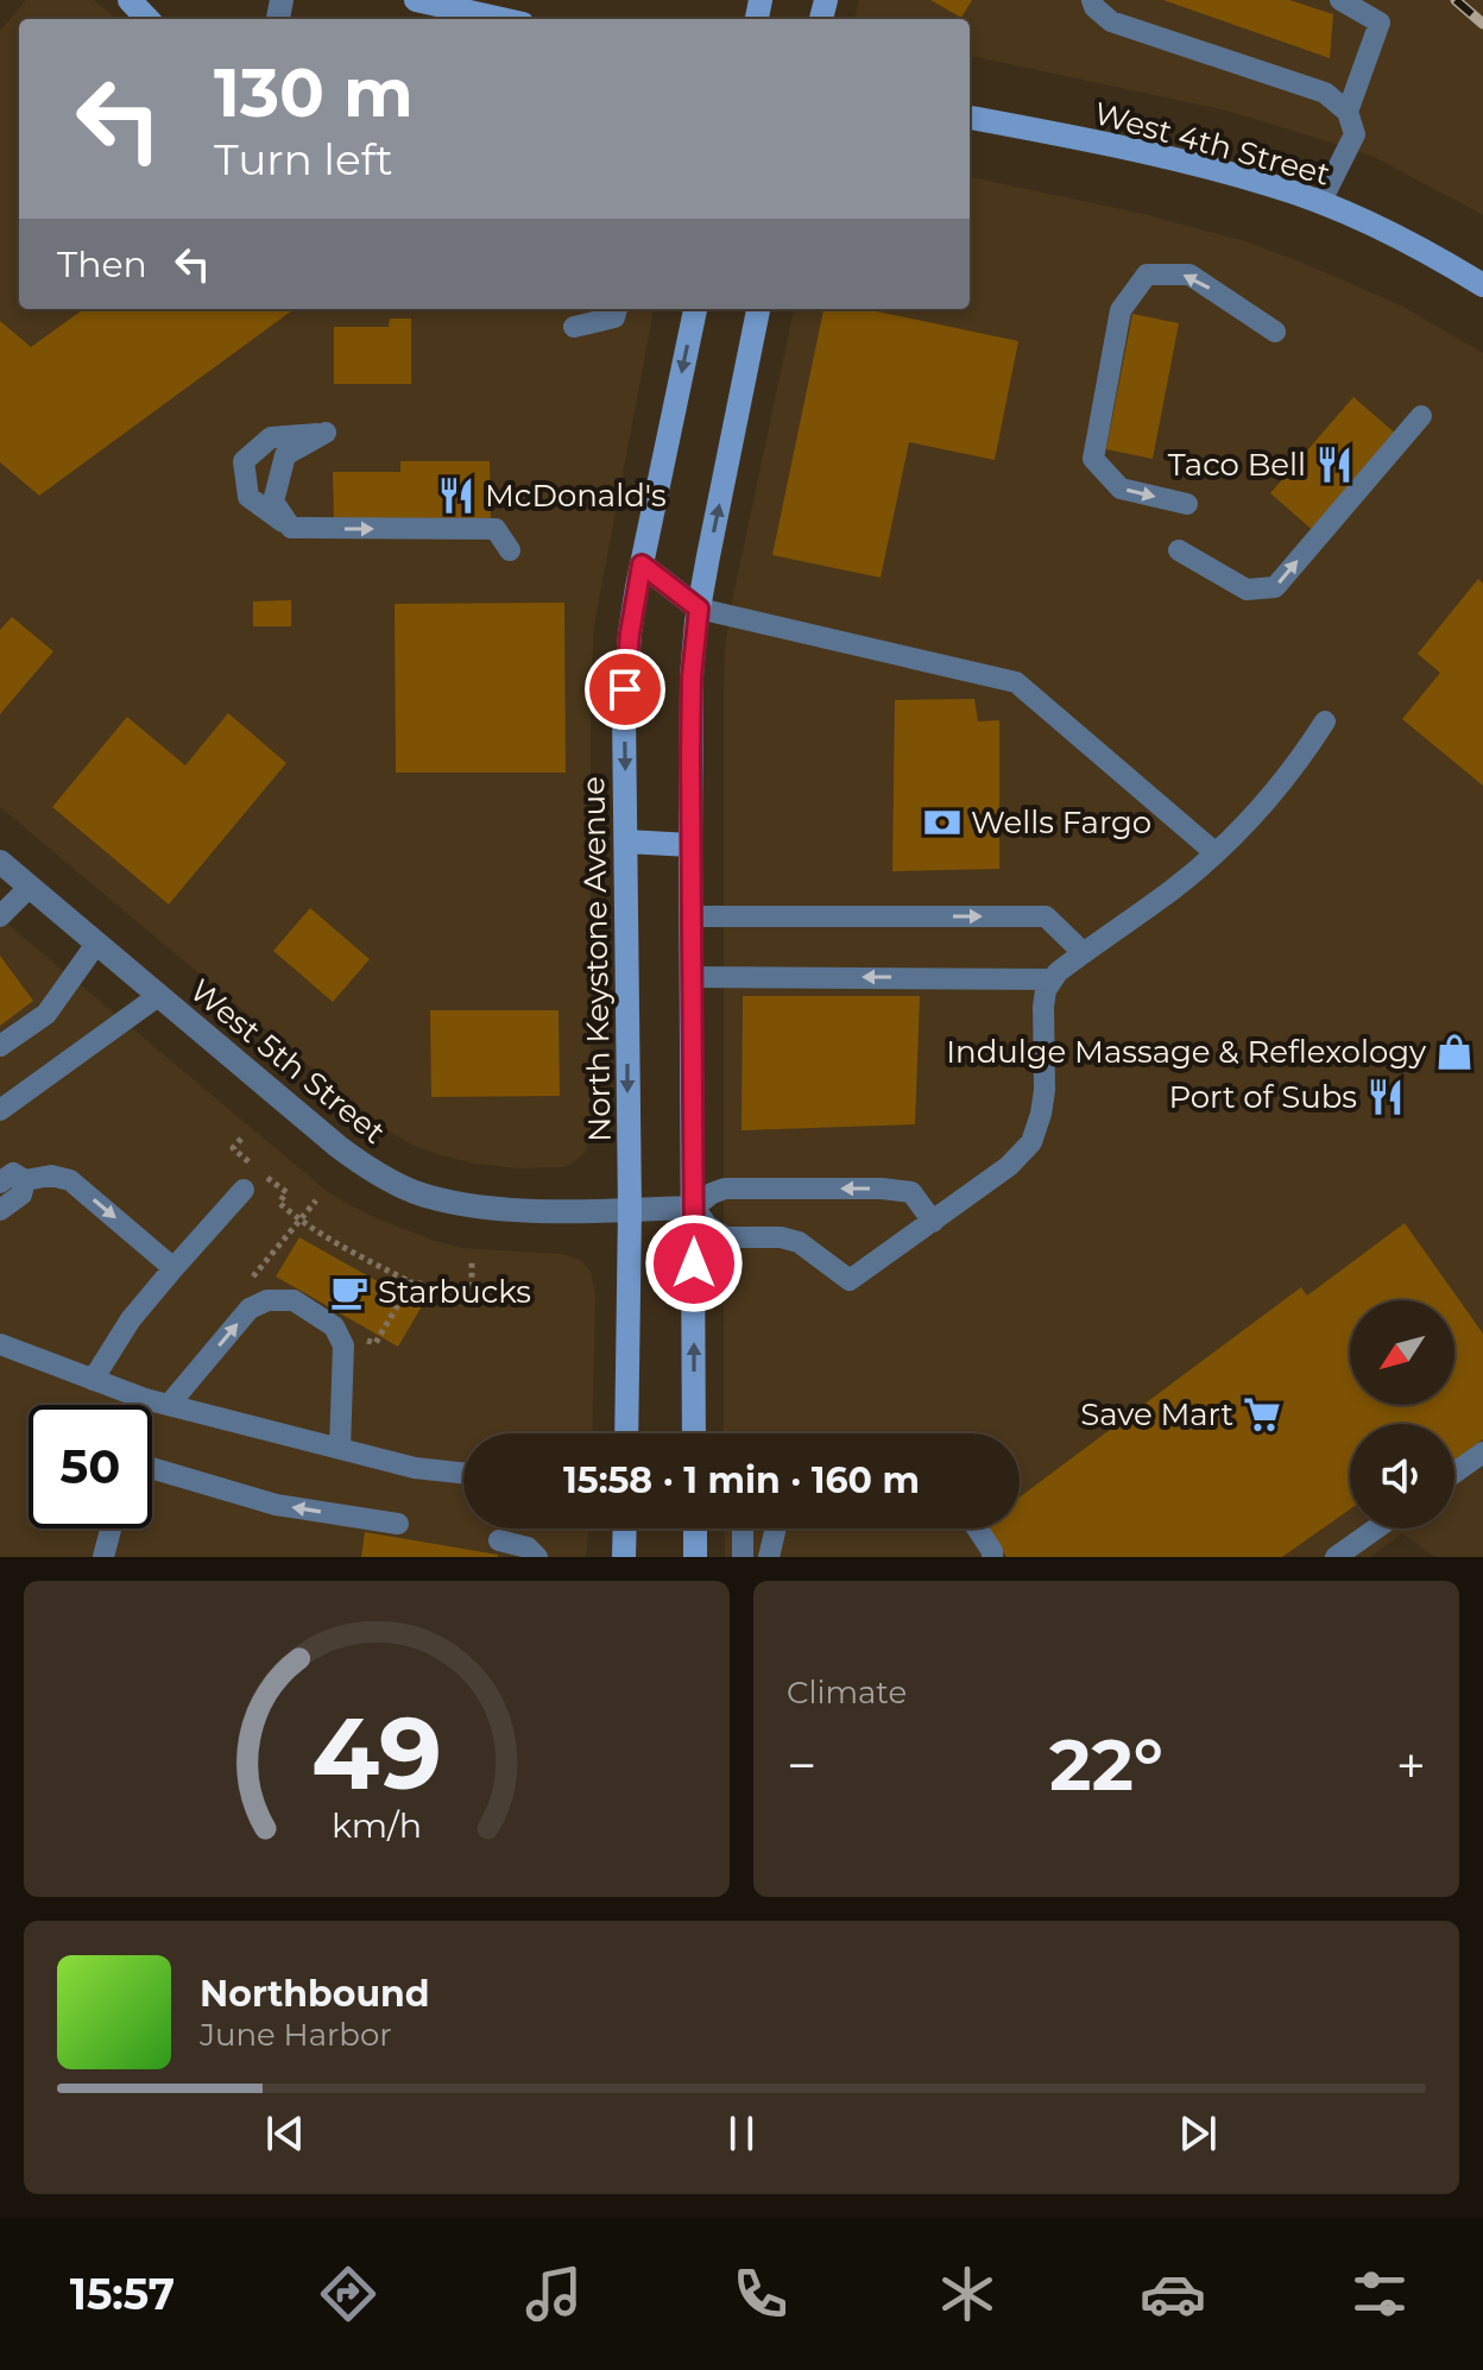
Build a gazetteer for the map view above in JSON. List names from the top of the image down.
{
  "streets": {
    "main road": ["West 4th Street", "North Keystone Avenue"],
    "street": ["West 5th Street"]
  },
  "crossings": [
    ["North Keystone Avenue", "West 5th Street"]
  ],
  "places": {
    "restaurant": ["Taco Bell", "McDonald's", "Port of Subs"],
    "bank": ["Wells Fargo"],
    "shop": ["Indulge Massage & Reflexology"],
    "cafe": ["Starbucks"],
    "supermarket": ["Save Mart"]
  },
  "north": "bottom left",
  "page": {
    "turn": ["130 m", "Turn left"],
    "then": "Then",
    "limit": "50",
    "trip": "15:58 · 1 min · 160 m",
    "tile": "Climate",
    "heat": ["−", "22°", "+"],
    "song": ["Northbound", "June Harbor"],
    "tabs": "15:57",
    "gauge": ["49", "km/h"]
  }
}
